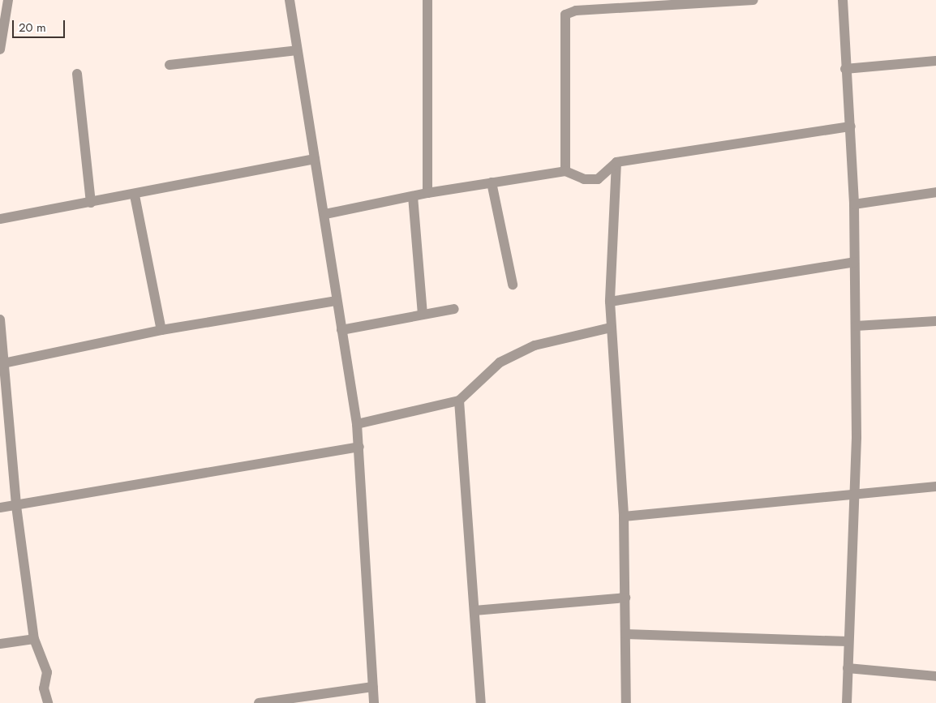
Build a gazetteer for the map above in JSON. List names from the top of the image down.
{
  "scale_bar": "20 m"
}
